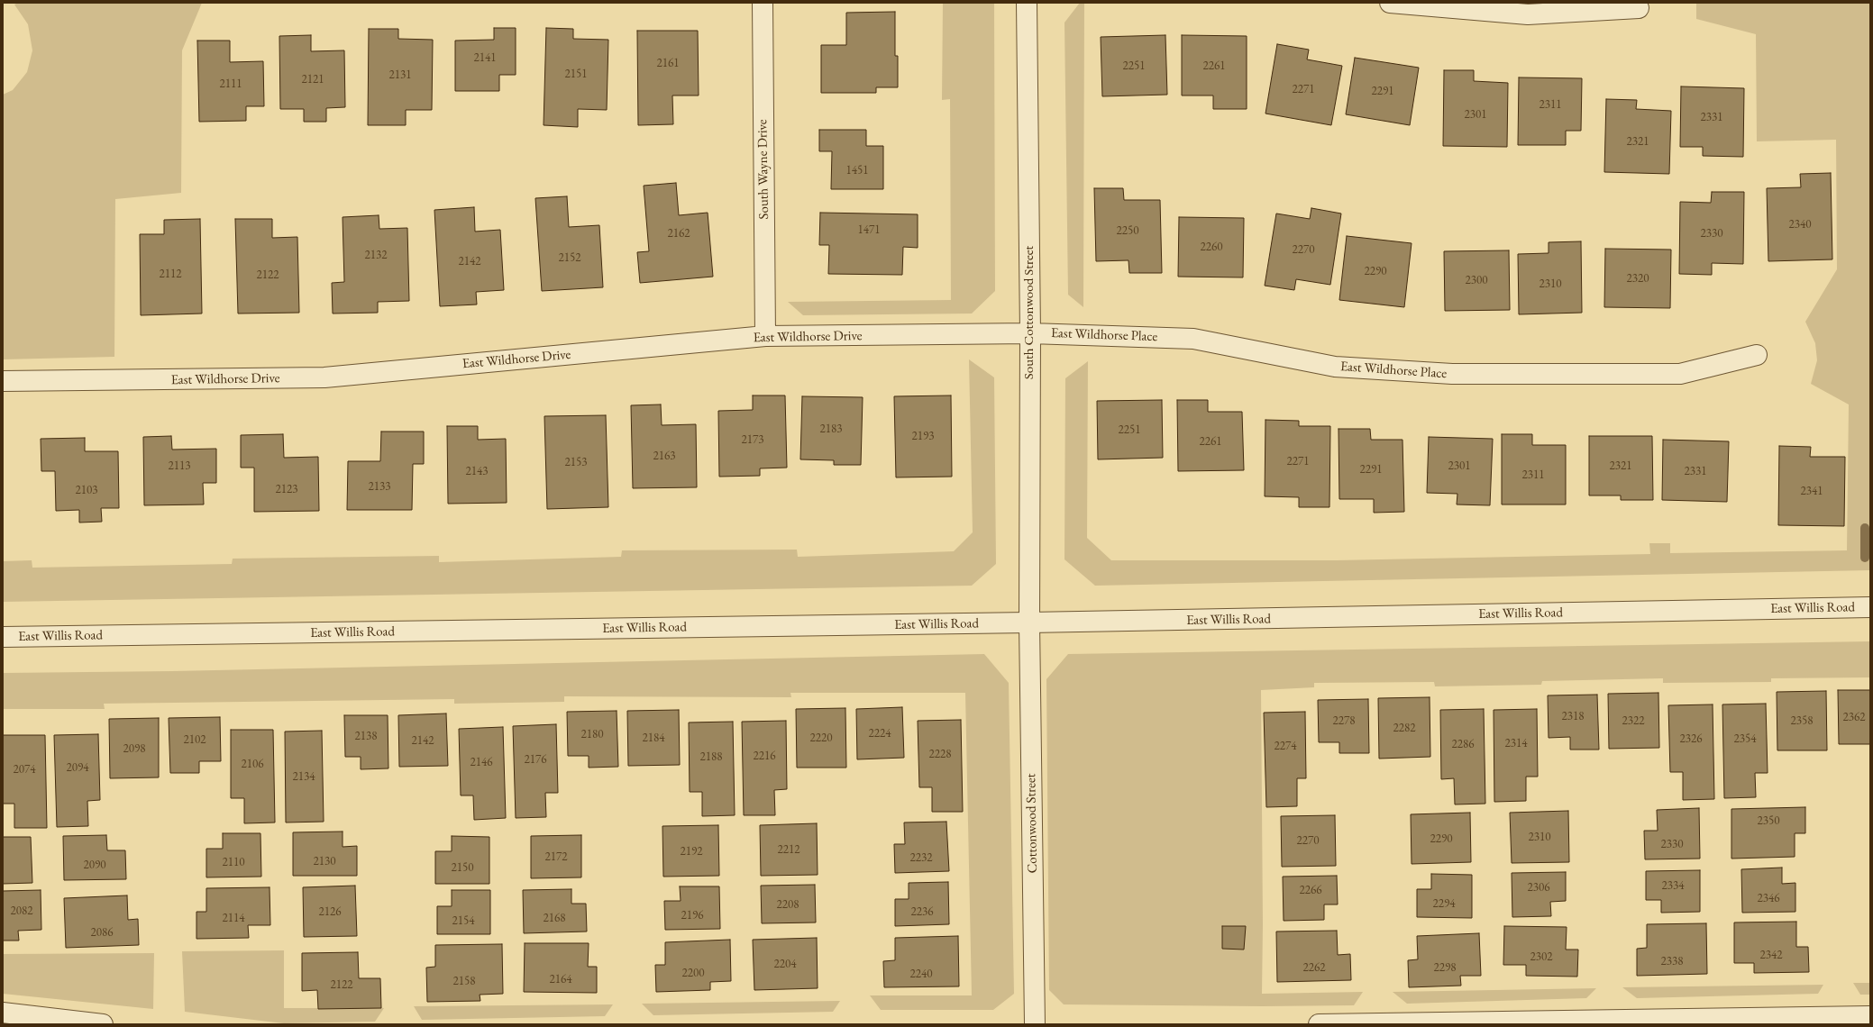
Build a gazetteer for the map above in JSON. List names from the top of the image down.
{
  "streets": {
    "street": [
      "South Wayne Drive",
      "South Cottonwood Street",
      "East Wildhorse Place",
      "East Wildhorse Drive",
      "East Willis Road",
      "Cottonwood Street"
    ]
  },
  "crossings": [
    ["South Wayne Drive", "East Wildhorse Drive"],
    ["South Cottonwood Street", "East Wildhorse Place"],
    ["South Cottonwood Street", "East Wildhorse Drive"],
    ["South Cottonwood Street", "East Willis Road"],
    ["South Cottonwood Street", "Cottonwood Street"],
    ["East Wildhorse Place", "East Wildhorse Drive"],
    ["East Willis Road", "Cottonwood Street"]
  ],
  "house_numbers": [
    "2141",
    "2161",
    "2251",
    "2261",
    "2151",
    "2131",
    "2121",
    "2111",
    "2271",
    "2291",
    "2311",
    "2301",
    "2331",
    "2321",
    "1451",
    "2340",
    "1471",
    "2250",
    "2162",
    "2330",
    "2260",
    "2270",
    "2132",
    "2152",
    "2142",
    "2290",
    "2112",
    "2122",
    "2320",
    "2300",
    "2310",
    "2183",
    "2251",
    "2193",
    "2173",
    "2261",
    "2163",
    "2271",
    "2153",
    "2113",
    "2301",
    "2321",
    "2291",
    "2143",
    "2331",
    "2311",
    "2133",
    "2123",
    "2103",
    "2341",
    "2318",
    "2362",
    "2278",
    "2322",
    "2358",
    "2282",
    "2224",
    "2180",
    "2138",
    "2184",
    "2220",
    "2326",
    "2354",
    "2102",
    "2142",
    "2314",
    "2286",
    "2274",
    "2098",
    "2228",
    "2216",
    "2188",
    "2176",
    "2146",
    "2106",
    "2094",
    "2074",
    "2134",
    "2350",
    "2310",
    "2290",
    "2270",
    "2330",
    "2212",
    "2192",
    "2172",
    "2232",
    "2130",
    "2110",
    "2090",
    "2150",
    "2334",
    "2306",
    "2266",
    "2346",
    "2294",
    "2208",
    "2082",
    "2126",
    "2236",
    "2196",
    "2114",
    "2168",
    "2154",
    "2086",
    "2342",
    "2302",
    "2338",
    "2204",
    "2262",
    "2298",
    "2200",
    "2240",
    "2164",
    "2158",
    "2122"
  ]
}
